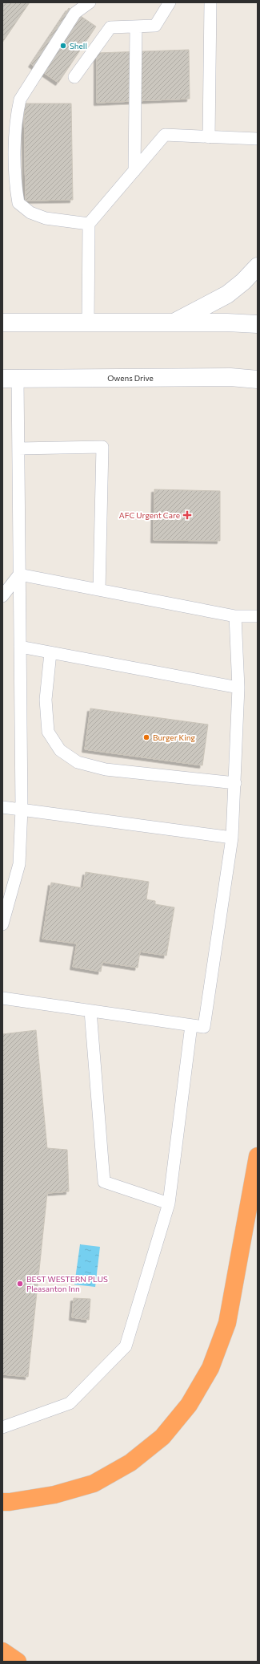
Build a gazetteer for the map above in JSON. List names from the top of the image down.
{
  "streets": {
    "street": ["Owens Drive"]
  },
  "places": {
    "other": ["Shell", "Burger King", "BEST WESTERN PLUS Pleasanton Inn"],
    "health": ["AFC Urgent Care"]
  }
}
